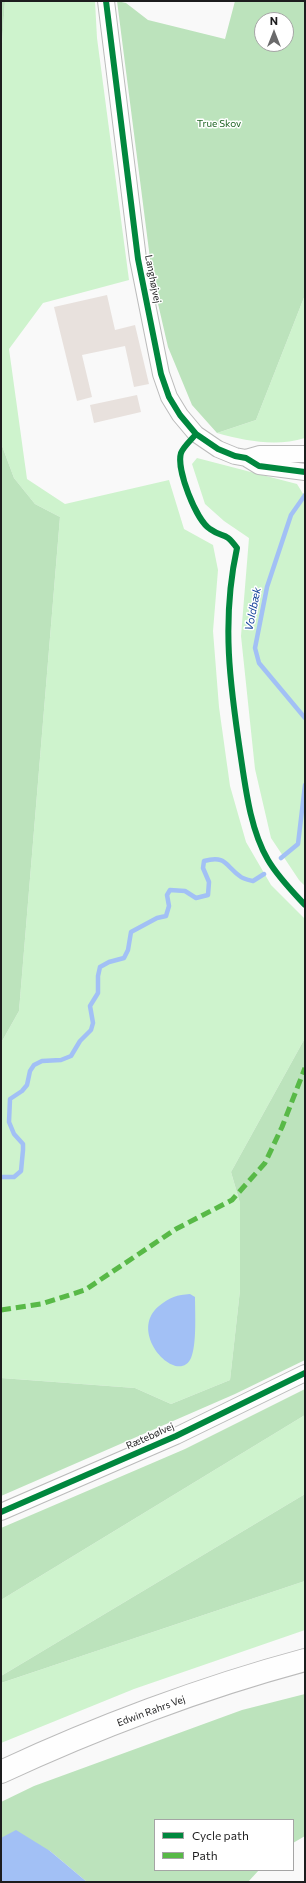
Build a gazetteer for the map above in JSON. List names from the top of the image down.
{
  "streets": {
    "highway": ["Edwin Rahrs Vej"],
    "street": ["Langhøjvej", "Rætebølvej"]
  },
  "water": ["Voldbæk"],
  "parks": ["True Skov"],
  "legend": ["Cycle path", "Path"],
  "north": "top"
}
